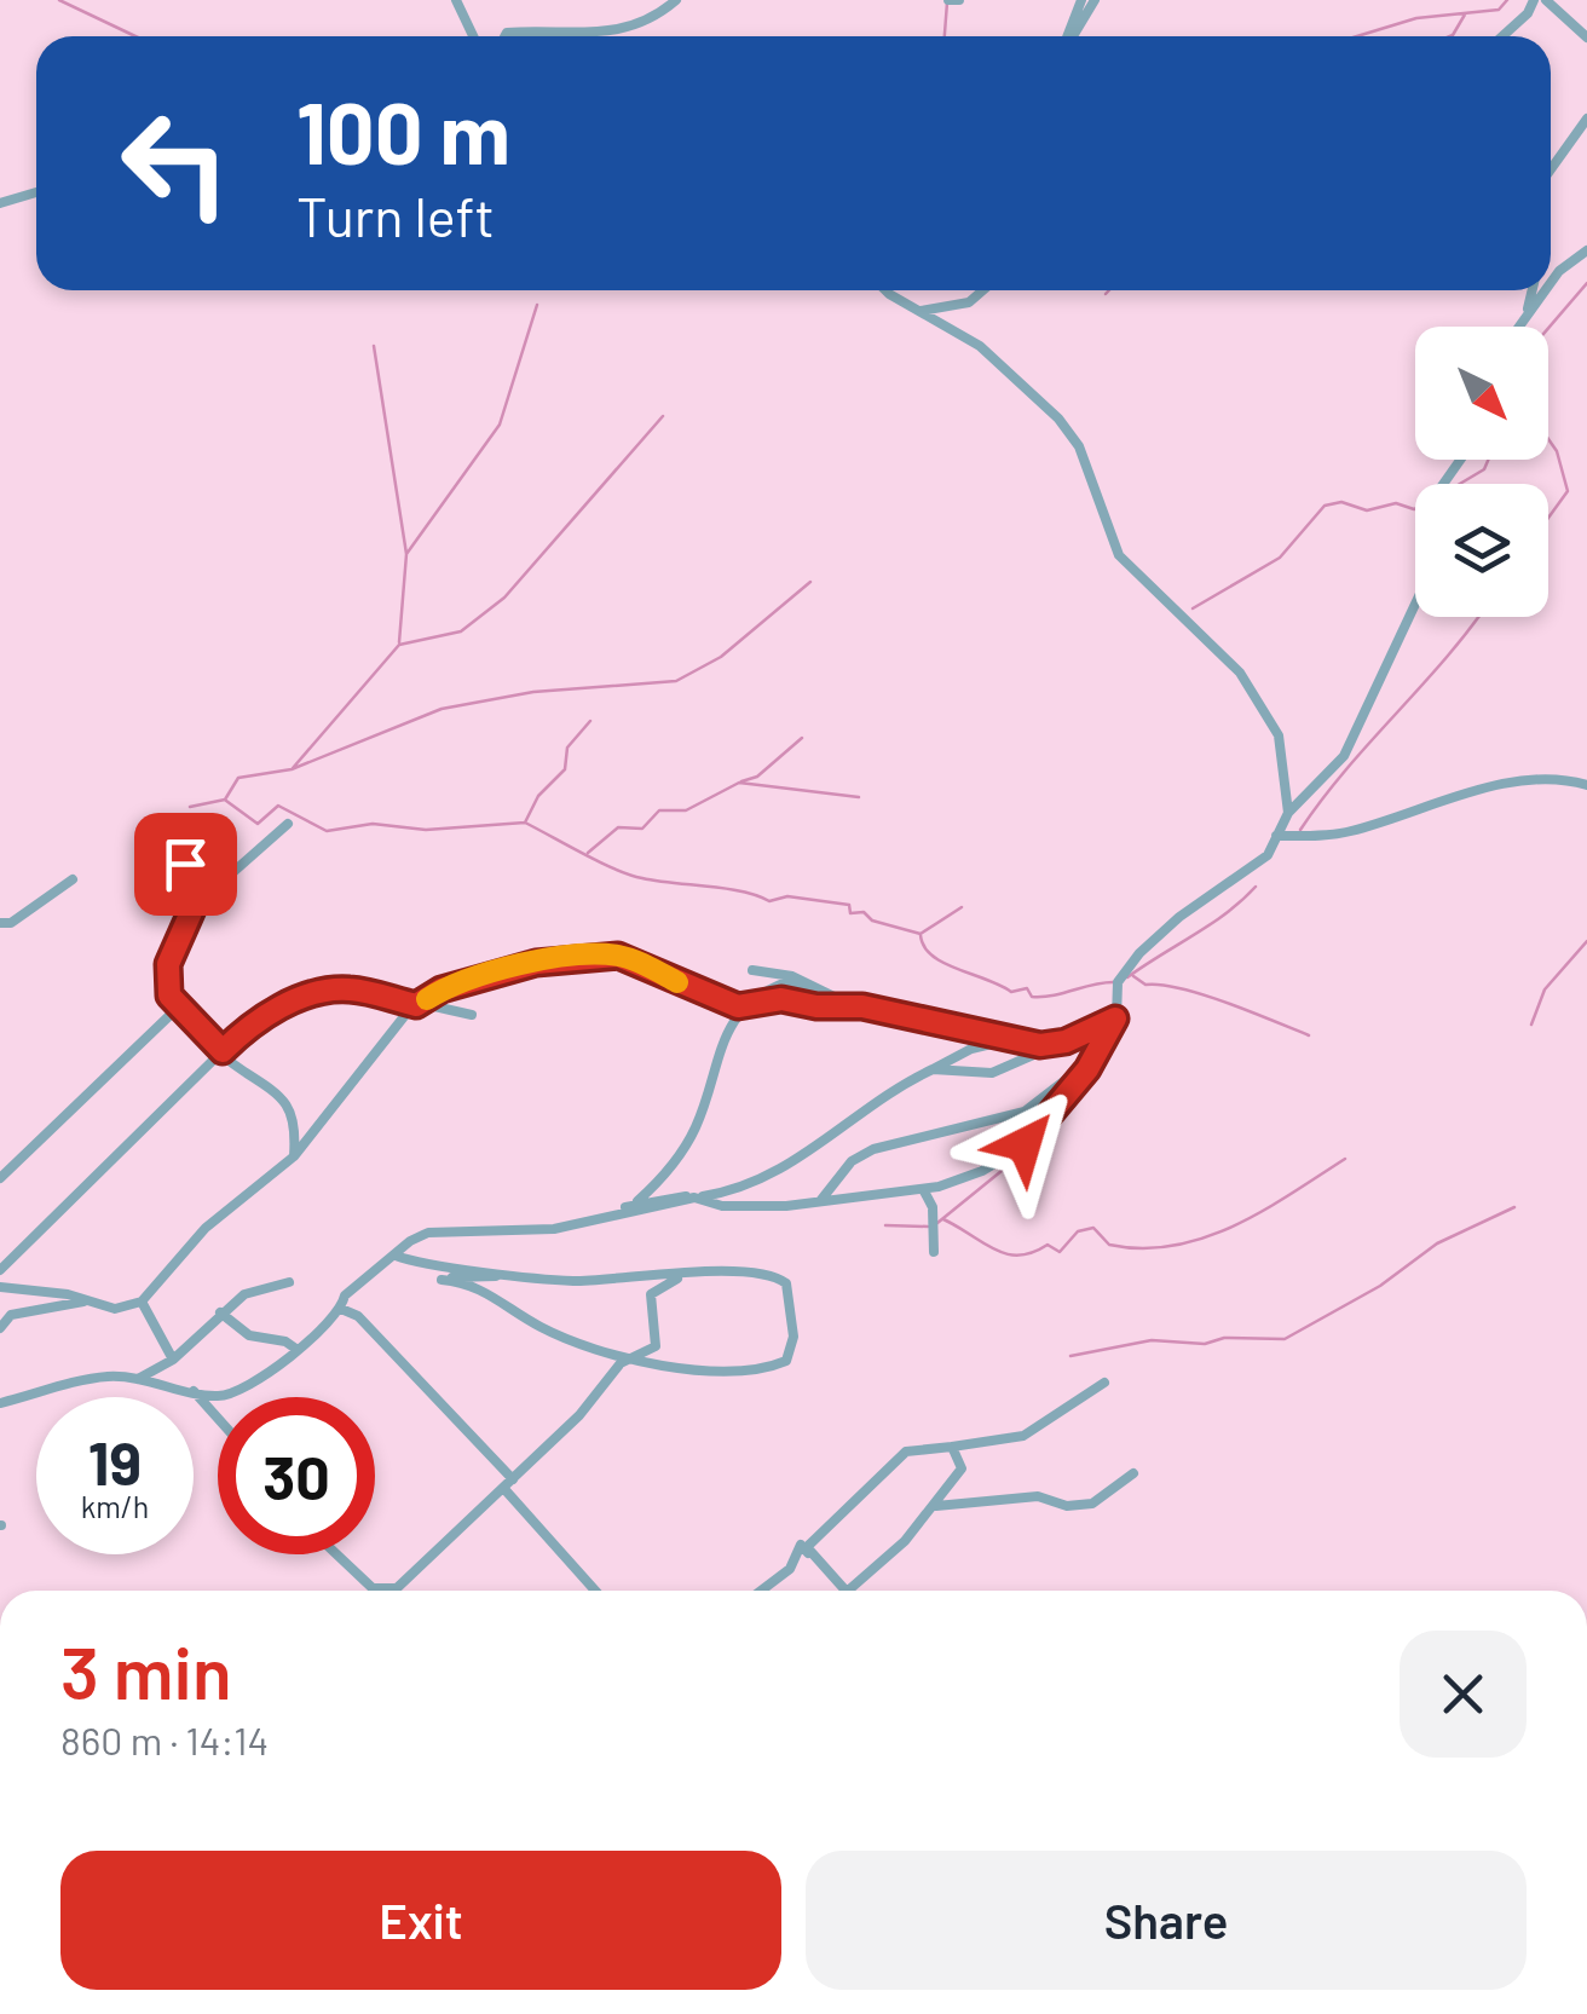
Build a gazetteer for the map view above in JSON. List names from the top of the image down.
{
  "north": "bottom right",
  "page": {
    "turn": ["100 m", "Turn left"],
    "speed": "19 km/h",
    "limit": "30",
    "heading": ["3 min", "860 m · 14:14"],
    "buttons": ["Exit", "Share"]
  }
}
